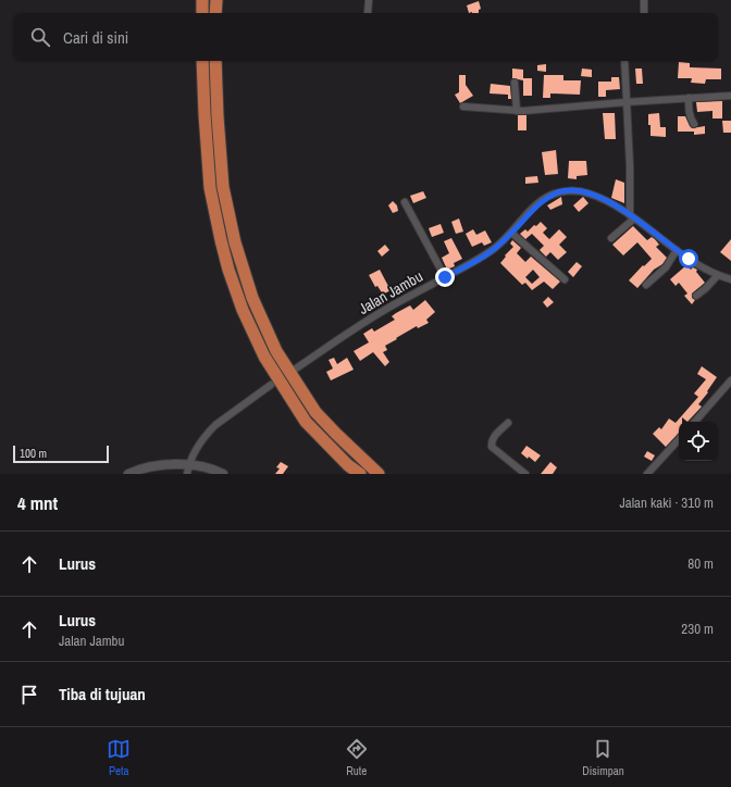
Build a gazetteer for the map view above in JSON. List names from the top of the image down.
{
  "streets": {
    "street": ["Jalan Jambu"]
  },
  "scale_bar": "100 m",
  "page": {
    "search": "Cari di sini",
    "scale": "100 m",
    "heading": ["4 mnt", "Jalan kaki · 310 m"],
    "list": [
      ["Lurus", "80 m"],
      ["Lurus", "Jalan Jambu", "230 m"],
      "Tiba di tujuan"
    ],
    "nav": ["Peta", "Rute", "Disimpan"]
  }
}
